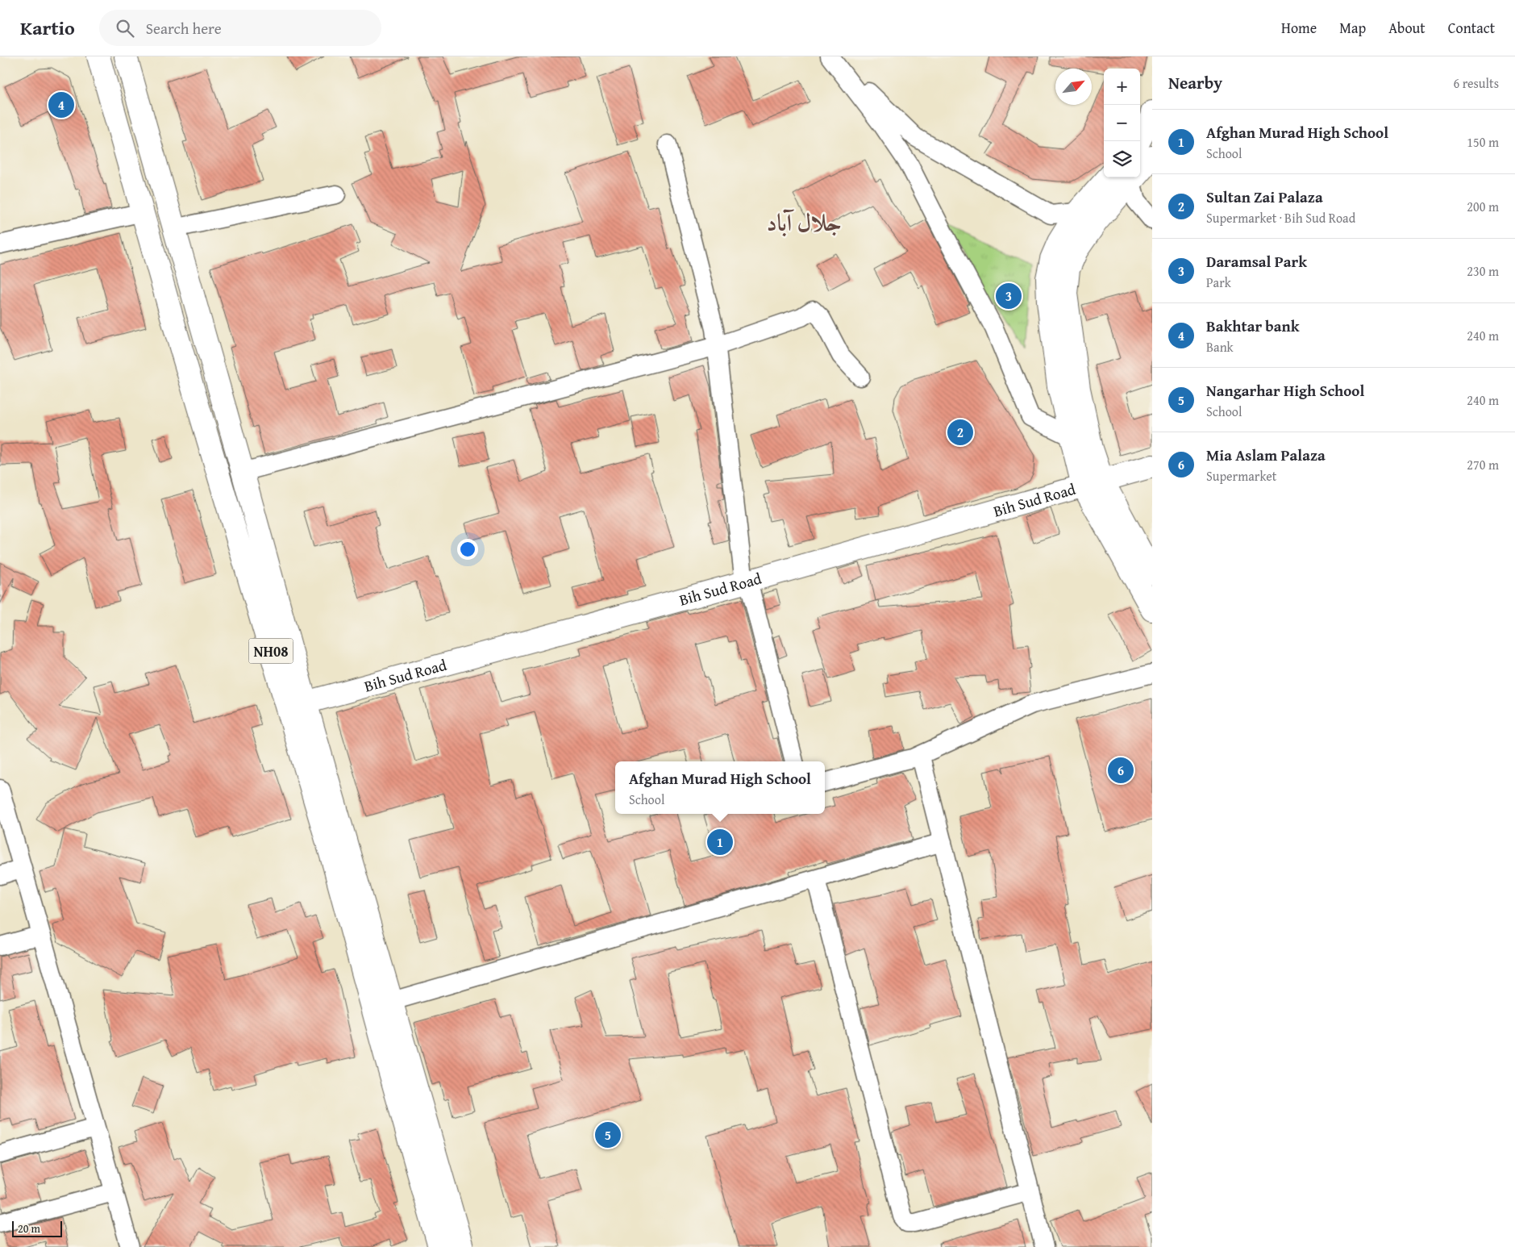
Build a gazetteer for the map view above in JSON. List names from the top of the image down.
{
  "streets": {
    "main road": ["Bih Sud Road", "NH08"]
  },
  "crossings": [
    ["Bih Sud Road", "NH08"]
  ],
  "districts": ["جلال آباد"],
  "scale_bar": "20 m",
  "north": "top right",
  "page": {
    "header": "Kartio",
    "search": "Search here",
    "nav": [
      "Home",
      "Map",
      "About",
      "Contact"
    ],
    "heading": ["Nearby", "6 results"],
    "map_buttons": ["+", "−"],
    "pins": [
      "4",
      "3",
      "2",
      "6",
      "1",
      "5"
    ],
    "list": [
      {
        "mark": "1",
        "name": "Afghan Murad High School",
        "note": "School",
        "value": "150 m"
      },
      {
        "mark": "2",
        "name": "Sultan Zai Palaza",
        "note": "Supermarket · Bih Sud Road",
        "value": "200 m"
      },
      {
        "mark": "3",
        "name": "Daramsal Park",
        "note": "Park",
        "value": "230 m"
      },
      {
        "mark": "4",
        "name": "Bakhtar bank",
        "note": "Bank",
        "value": "240 m"
      },
      {
        "mark": "5",
        "name": "Nangarhar High School",
        "note": "School",
        "value": "240 m"
      },
      {
        "mark": "6",
        "name": "Mia Aslam Palaza",
        "note": "Supermarket",
        "value": "270 m"
      }
    ],
    "popup": ["Afghan Murad High School", "School"],
    "scale": "20 m"
  }
}
